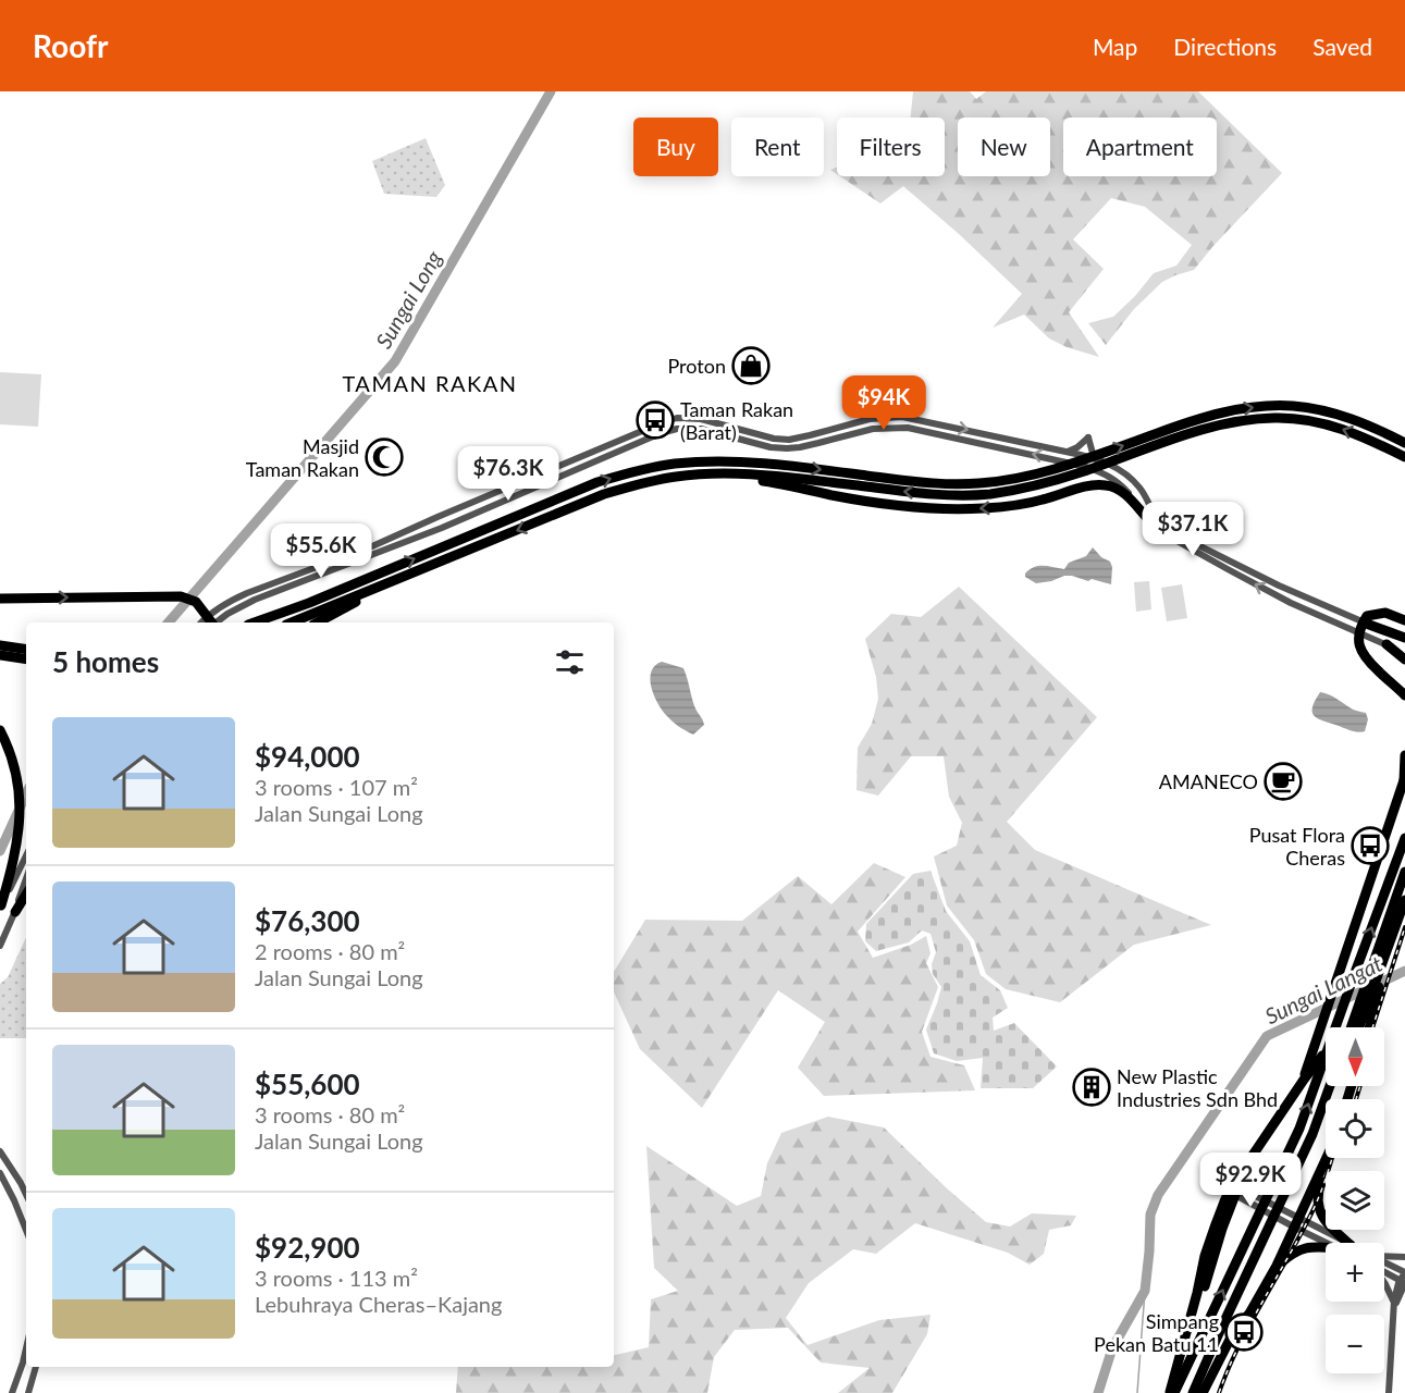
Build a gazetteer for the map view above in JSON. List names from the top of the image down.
{
  "districts": ["TAMAN RAKAN"],
  "water": ["Sungai Long", "Sungai Langat"],
  "places": {
    "shop": ["Proton"],
    "bus stop": ["Taman Rakan (Barat)", "Pusat Flora Cheras", "Simpang Pekan Batu 11"],
    "mosque": ["Masjid Taman Rakan"],
    "cafe": ["AMANECO"],
    "building": ["New Plastic Industries Sdn Bhd"]
  },
  "north": "bottom",
  "page": {
    "header": "Roofr",
    "nav": ["Map", "Directions", "Saved"],
    "chip": [
      "Buy",
      "Rent",
      "Filters",
      "New",
      "Apartment"
    ],
    "price": [
      "$94K",
      "$76.3K",
      "$37.1K",
      "$55.6K",
      "$92.9K"
    ],
    "heading": "5 homes",
    "list": [
      {
        "name": "$94,000",
        "note": "3 rooms · 107 m² · Jalan Sungai Long"
      },
      {
        "name": "$76,300",
        "note": "2 rooms · 80 m² · Jalan Sungai Long"
      },
      {
        "name": "$55,600",
        "note": "3 rooms · 80 m² · Jalan Sungai Long"
      },
      {
        "name": "$92,900",
        "note": "3 rooms · 113 m² · Lebuhraya Cheras–Kajang"
      }
    ],
    "map_buttons": ["+", "−"]
  }
}
